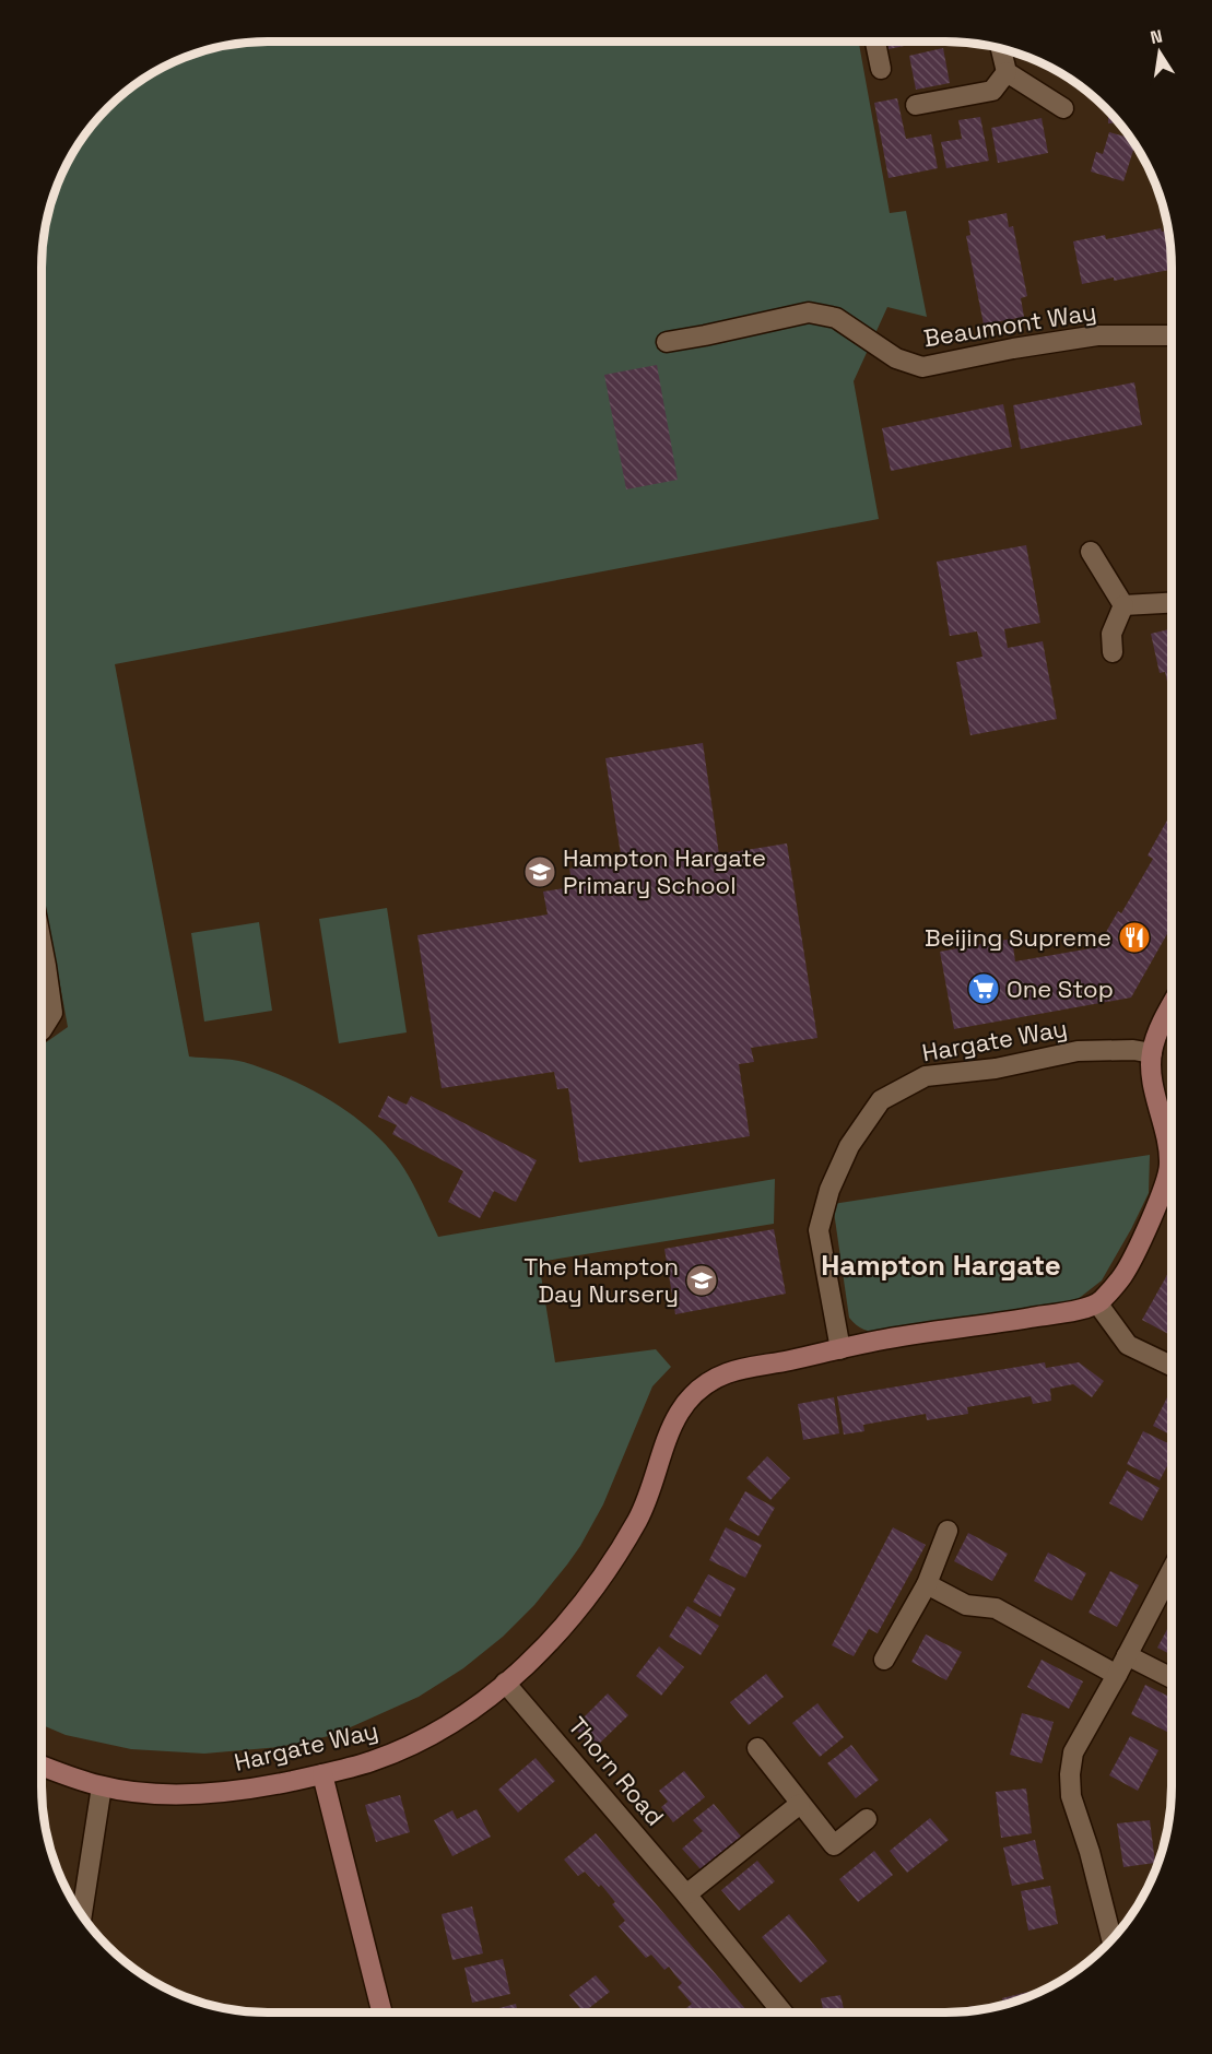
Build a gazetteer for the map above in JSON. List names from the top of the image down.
{
  "streets": {
    "street": ["Beaumont Way", "Hargate Way", "Thorn Road"]
  },
  "crossings": [
    ["Hargate Way", "Thorn Road"]
  ],
  "districts": ["Hampton Hargate"],
  "places": {
    "school or university": ["Hampton Hargate Primary School", "The Hampton Day Nursery"],
    "restaurant": ["Beijing Supreme"],
    "supermarket": ["One Stop"]
  },
  "north": "top"
}
